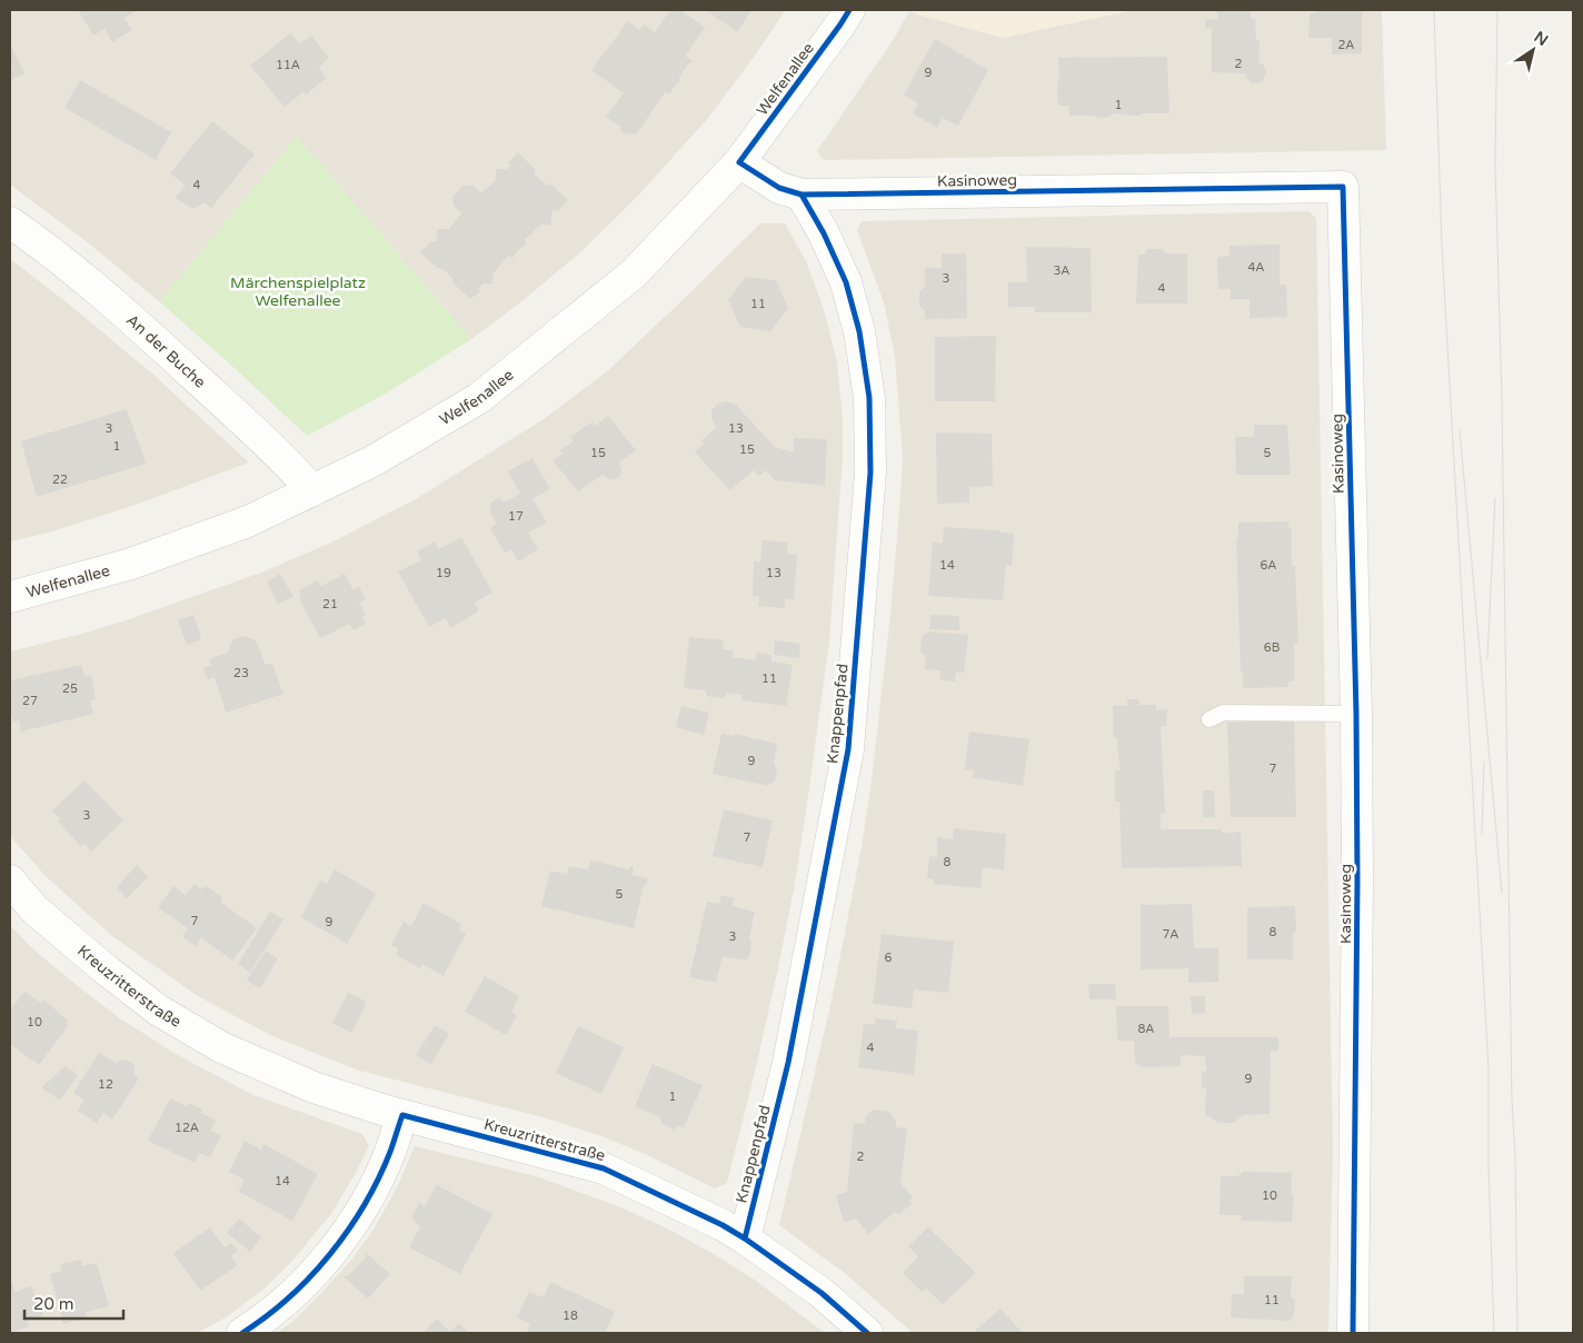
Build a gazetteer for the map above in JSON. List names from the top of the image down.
{
  "streets": {
    "street": [
      "Welfenallee",
      "Kasinoweg",
      "An der Buche",
      "Knappenpfad",
      "Kreuzritterstraße"
    ]
  },
  "crossings": [
    ["Welfenallee", "Kasinoweg"],
    ["Welfenallee", "An der Buche"],
    ["Kasinoweg", "Knappenpfad"],
    ["Knappenpfad", "Kreuzritterstraße"]
  ],
  "parks": ["Märchenspielplatz Welfenallee"],
  "house_numbers": [
    "2A",
    "2",
    "11A",
    "9",
    "1",
    "4",
    "4A",
    "3A",
    "3",
    "4",
    "11",
    "3",
    "13",
    "1",
    "15",
    "15",
    "5",
    "22",
    "17",
    "14",
    "6A",
    "19",
    "13",
    "21",
    "6B",
    "23",
    "11",
    "25",
    "27",
    "9",
    "7",
    "3",
    "7",
    "8",
    "5",
    "7",
    "9",
    "8",
    "7A",
    "3",
    "6",
    "10",
    "8A",
    "4",
    "9",
    "12",
    "1",
    "12A",
    "2",
    "14",
    "10",
    "11",
    "18"
  ],
  "scale_bar": "20 m",
  "north": "top right"
}
